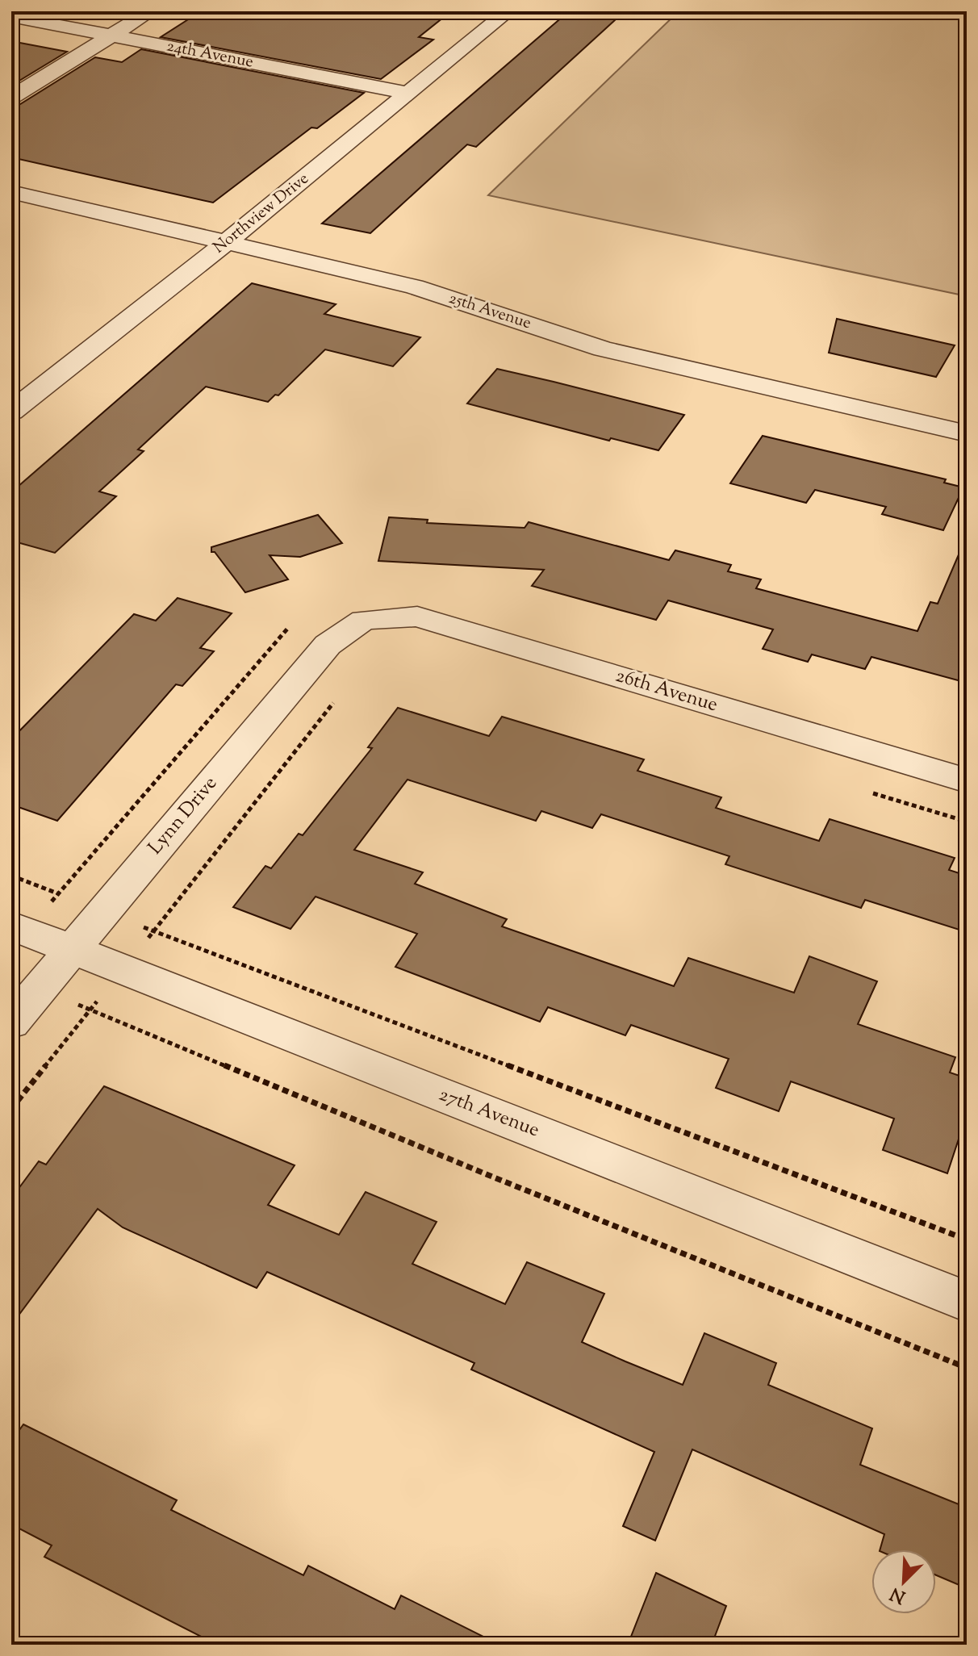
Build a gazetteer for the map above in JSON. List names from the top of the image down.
{
  "streets": {
    "street": [
      "24th Avenue",
      "Northview Drive",
      "25th Avenue",
      "26th Avenue",
      "Lynn Drive",
      "27th Avenue"
    ]
  },
  "crossings": [
    ["24th Avenue", "Northview Drive"],
    ["Northview Drive", "25th Avenue"],
    ["26th Avenue", "Lynn Drive"],
    ["Lynn Drive", "27th Avenue"]
  ],
  "north": "bottom left"
}
